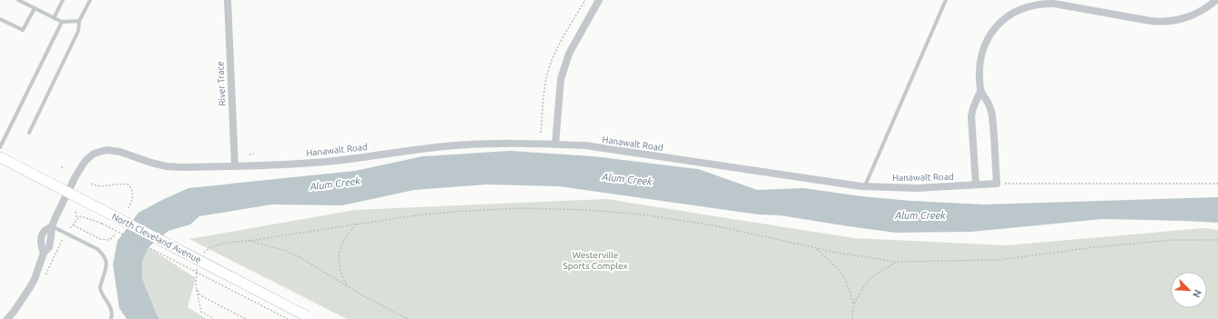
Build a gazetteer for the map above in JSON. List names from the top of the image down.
{
  "streets": {
    "main road": ["North Cleveland Avenue"],
    "street": ["River Trace", "Hanawalt Road"]
  },
  "crossings": [
    ["River Trace", "Hanawalt Road"],
    ["Hanawalt Road", "North Cleveland Avenue"]
  ],
  "water": ["Alum Creek"],
  "parks": ["Westerville Sports Complex"],
  "north": "bottom right"
}
